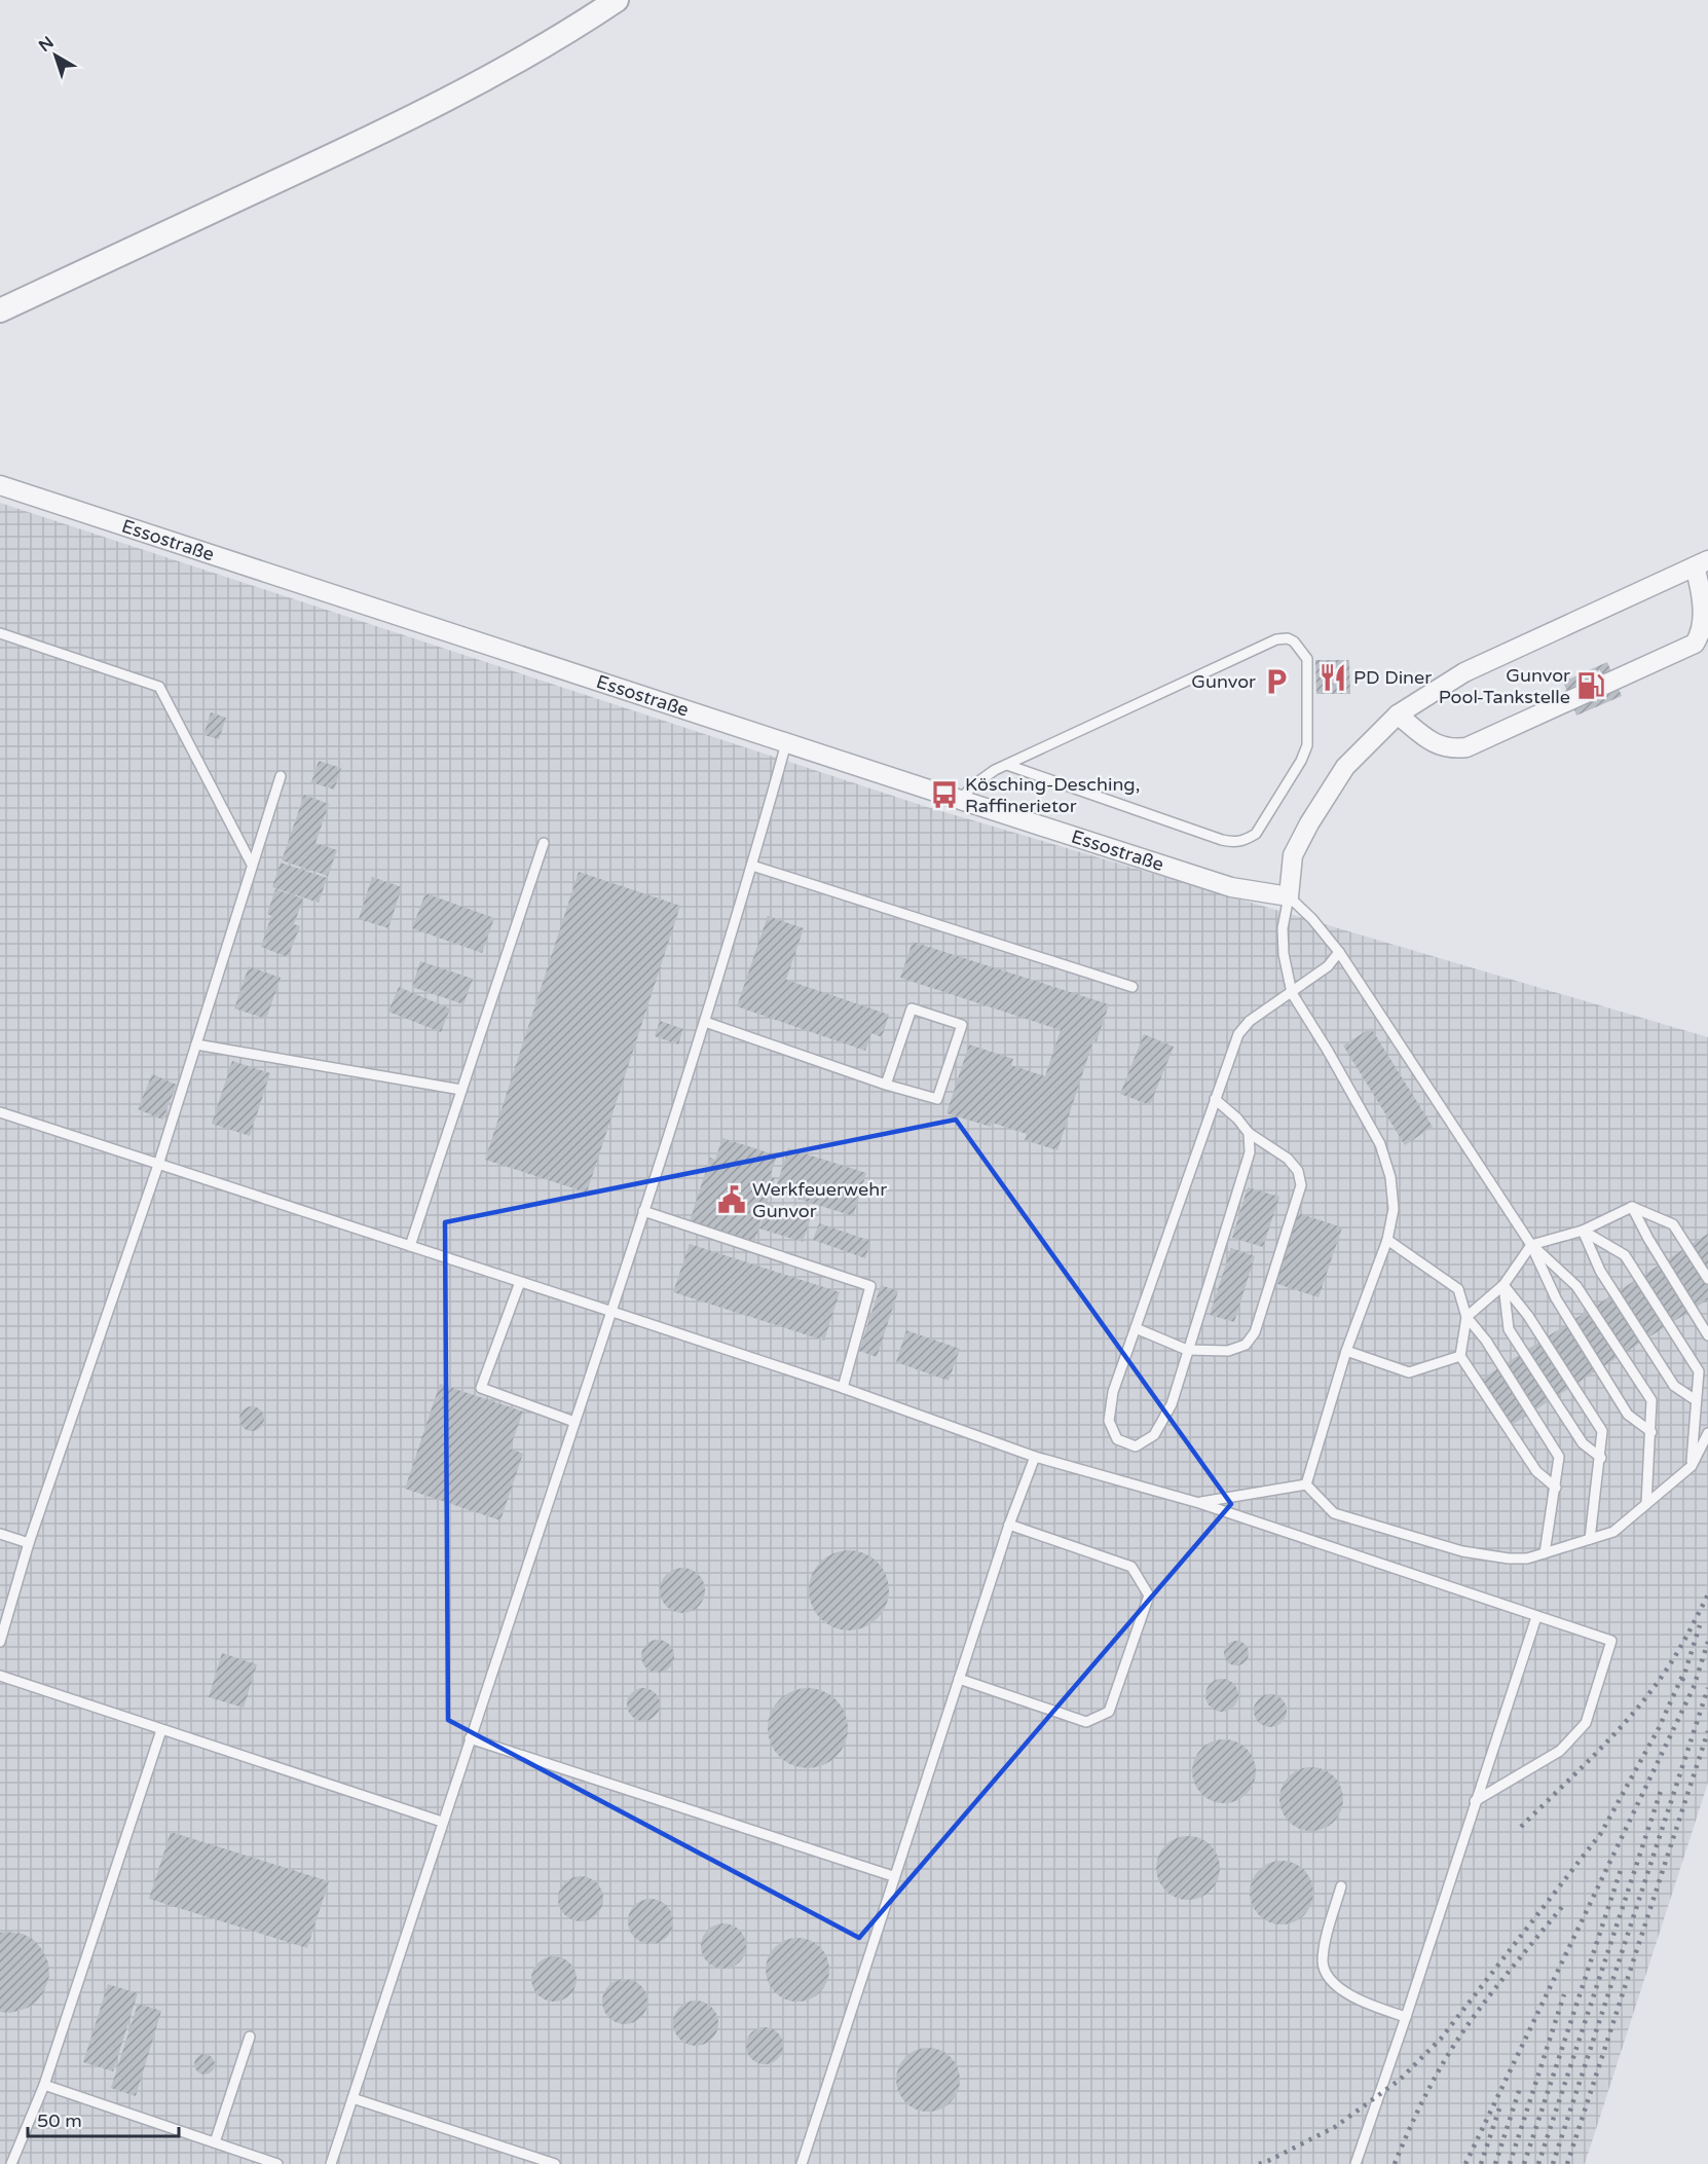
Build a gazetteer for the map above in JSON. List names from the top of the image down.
{
  "streets": {
    "street": ["Essostraße"]
  },
  "places": {
    "restaurant": ["PD Diner"],
    "parking": ["Gunvor"],
    "fuel station": ["Gunvor Pool-Tankstelle"],
    "bus stop": ["Kösching-Desching, Raffinerietor"],
    "public building": ["Werkfeuerwehr Gunvor"]
  },
  "scale_bar": "50 m",
  "north": "top left"
}
